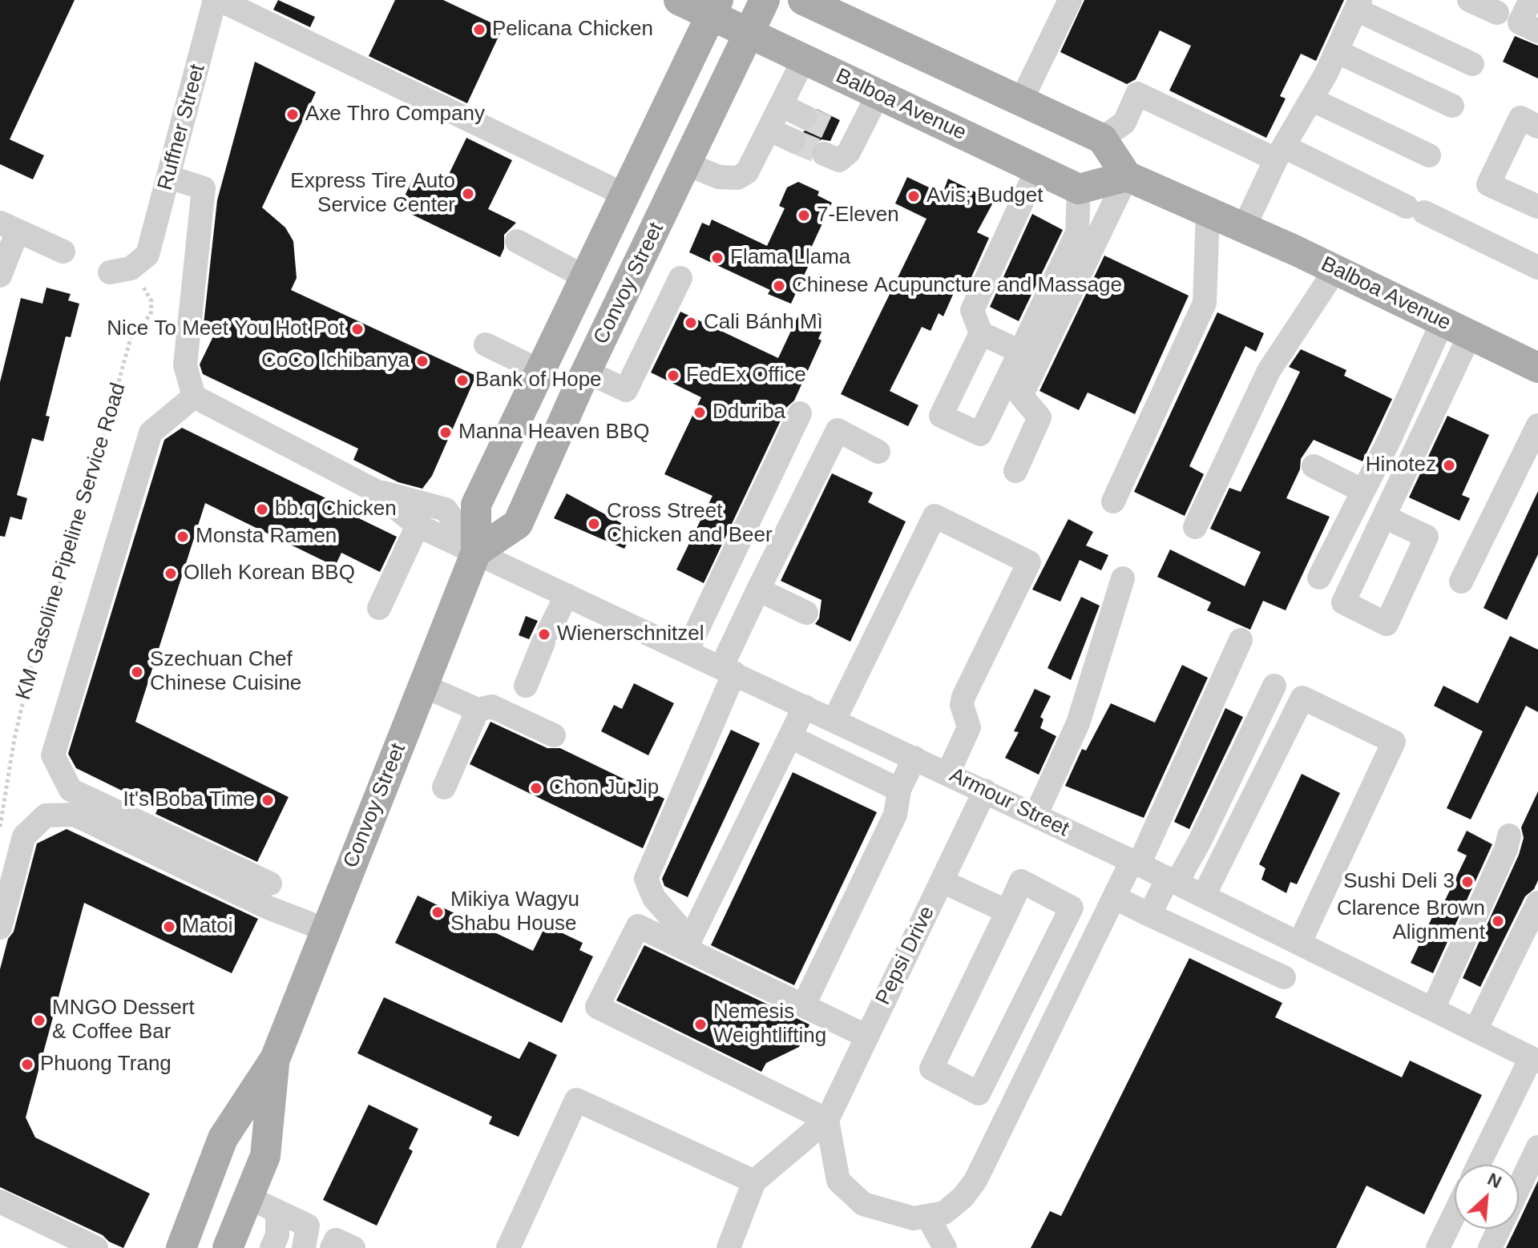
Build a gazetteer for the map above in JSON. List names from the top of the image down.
{
  "streets": {
    "main road": ["Balboa Avenue", "Convoy Street"],
    "street": ["Ruffner Street", "Armour Street", "Pepsi Drive"],
    "path": ["KM Gasoline Pipeline Service Road"]
  },
  "crossings": [
    ["Balboa Avenue", "Convoy Street"],
    ["Ruffner Street", "KM Gasoline Pipeline Service Road"],
    ["Convoy Street", "Armour Street"],
    ["Armour Street", "Pepsi Drive"]
  ],
  "places": [
    "Pelicana Chicken",
    "Axe Thro Company",
    "Express Tire Auto Service Center",
    "Avis; Budget",
    "7-Eleven",
    "Flama Llama",
    "Chinese Acupuncture and Massage",
    "Cali Bánh Mì",
    "Nice To Meet You Hot Pot",
    "CoCo Ichibanya",
    "FedEx Office",
    "Bank of Hope",
    "Dduriba",
    "Manna Heaven BBQ",
    "Hinotez",
    "bb.q Chicken",
    "Cross Street Chicken and Beer",
    "Monsta Ramen",
    "Olleh Korean BBQ",
    "Wienerschnitzel",
    "Szechuan Chef Chinese Cuisine",
    "Chon Ju Jip",
    "It's Boba Time",
    "Sushi Deli 3",
    "Mikiya Wagyu Shabu House",
    "Clarence Brown Alignment",
    "Matoi",
    "MNGO Dessert & Coffee Bar",
    "Nemesis Weightlifting",
    "Phuong Trang"
  ],
  "north": "top right"
}
